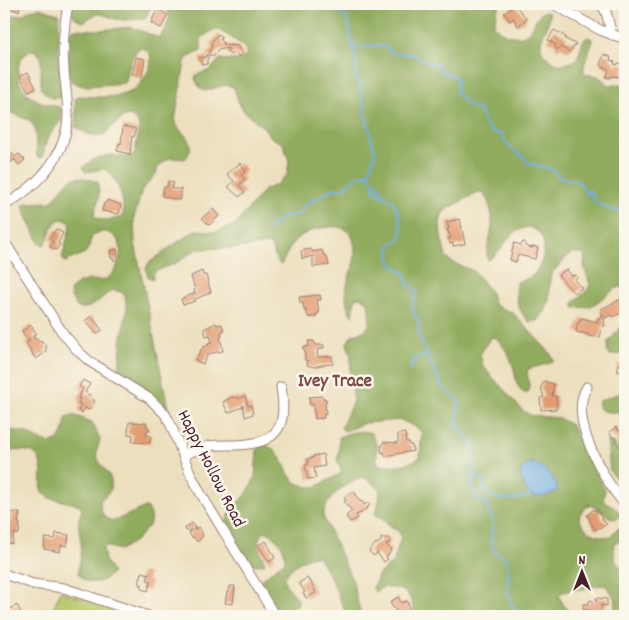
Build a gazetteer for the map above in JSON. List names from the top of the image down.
{
  "streets": {
    "street": ["Happy Hollow Road"]
  },
  "districts": ["Ivey Trace"],
  "north": "top"
}
